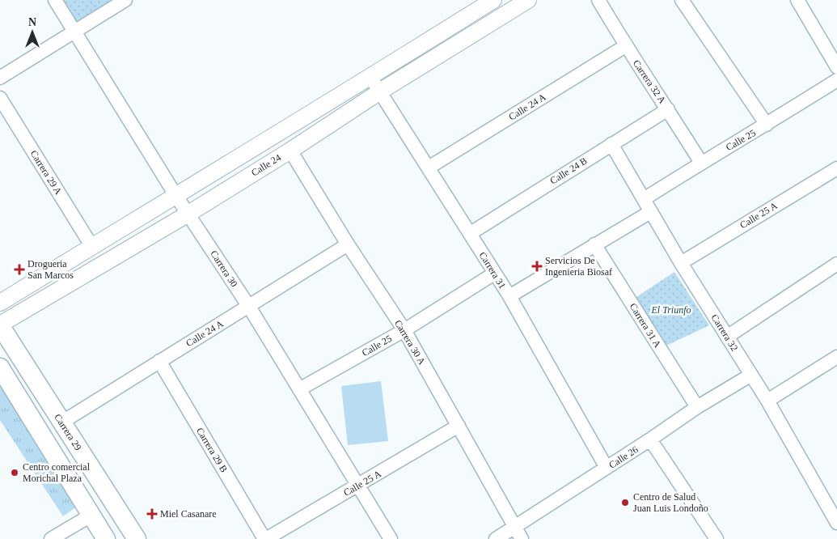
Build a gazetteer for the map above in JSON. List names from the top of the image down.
{
  "streets": {
    "main road": ["Carrera 29"],
    "street": [
      "Carrera 32 A",
      "Calle 24 A",
      "Calle 25",
      "Calle 24",
      "Calle 24 B",
      "Carrera 29 A",
      "Calle 25 A",
      "Carrera 30",
      "Carrera 31",
      "Carrera 31 A",
      "Carrera 32",
      "Carrera 30 A",
      "Carrera 29 B",
      "Calle 26"
    ]
  },
  "crossings": [
    ["Carrera 32 A", "Calle 24 A"],
    ["Carrera 32 A", "Calle 25"],
    ["Carrera 32 A", "Calle 24 B"],
    ["Calle 24 A", "Carrera 30"],
    ["Calle 24 A", "Carrera 31"],
    ["Calle 24 A", "Carrera 30 A"],
    ["Calle 24 A", "Carrera 29"],
    ["Calle 24 A", "Carrera 29 B"],
    ["Calle 25", "Carrera 30"],
    ["Calle 25", "Carrera 31"],
    ["Calle 25", "Carrera 32"],
    ["Calle 25", "Carrera 30 A"],
    ["Calle 24", "Carrera 30"],
    ["Calle 24", "Carrera 31"],
    ["Calle 24", "Carrera 30 A"],
    ["Calle 24", "Carrera 29"],
    ["Calle 24 B", "Carrera 31"],
    ["Calle 24 B", "Carrera 32"],
    ["Calle 25 A", "Carrera 30"],
    ["Calle 25 A", "Carrera 32"],
    ["Calle 25 A", "Carrera 30 A"],
    ["Calle 25 A", "Carrera 29 B"],
    ["Carrera 31", "Calle 26"],
    ["Carrera 31 A", "Calle 26"],
    ["Carrera 32", "Calle 26"],
    ["Carrera 30 A", "Calle 26"]
  ],
  "parks": ["El Triunfo"],
  "places": {
    "health": ["Servicios De Ingenieria Biosaf", "Drogueria San Marcos", "Miel Casanare"],
    "other": ["Centro comercial Morichal Plaza", "Centro de Salud Juan Luis Londoño"]
  },
  "north": "top"
}
